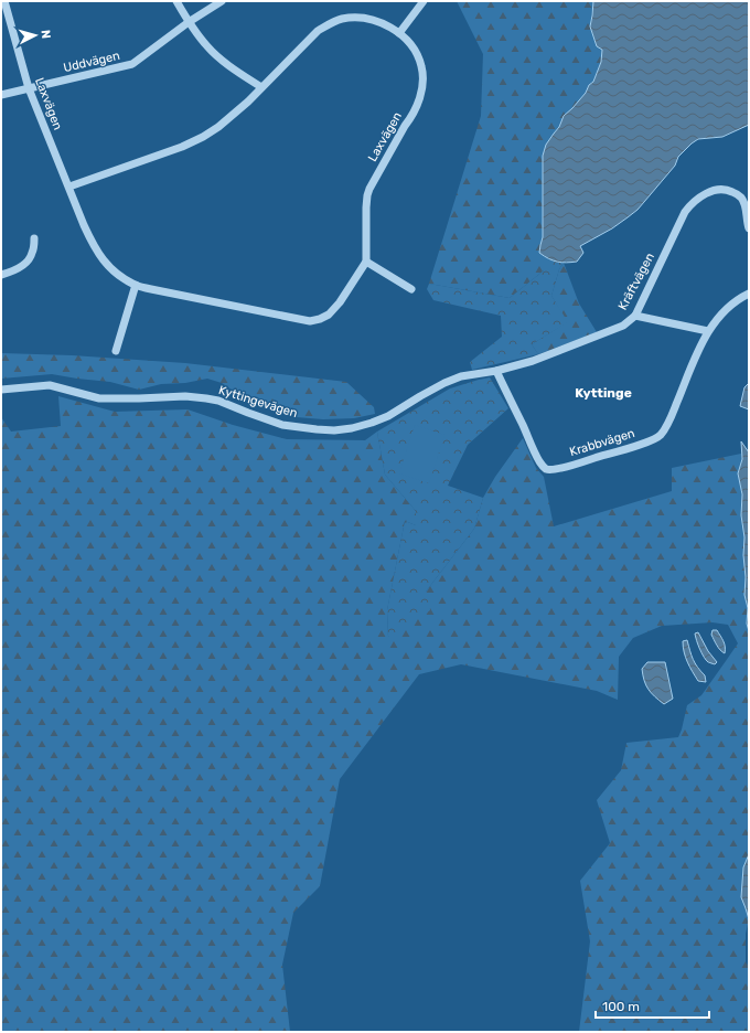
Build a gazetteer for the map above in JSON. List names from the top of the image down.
{
  "streets": {
    "street": [
      "Uddvägen",
      "Laxvägen",
      "Kräftvägen",
      "Kyttingevägen",
      "Krabbvägen"
    ]
  },
  "crossings": [
    ["Uddvägen", "Laxvägen"],
    ["Kräftvägen", "Kyttingevägen"],
    ["Kräftvägen", "Krabbvägen"],
    ["Kyttingevägen", "Krabbvägen"]
  ],
  "districts": ["Kyttinge"],
  "scale_bar": "100 m",
  "north": "right"
}
